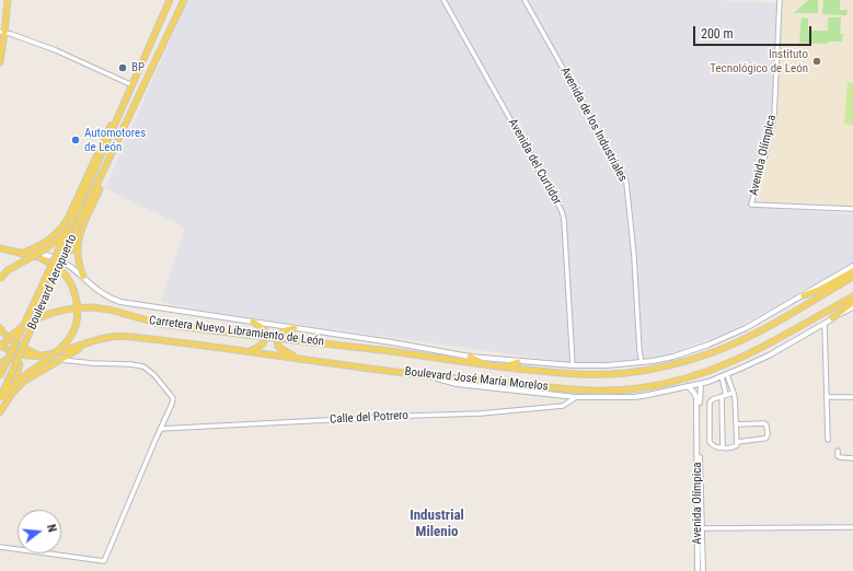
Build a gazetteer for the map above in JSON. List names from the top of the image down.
{
  "streets": {
    "main road": ["Boulevard Aeropuerto", "Carretera Nuevo Libramiento de León", "Boulevard José María Morelos"],
    "street": [
      "Avenida de los Industriales",
      "Avenida Olímpica",
      "Avenida del Curtidor",
      "Calle del Potrero"
    ]
  },
  "crossings": [
    ["Carretera Nuevo Libramiento de León", "Boulevard José María Morelos"]
  ],
  "districts": ["Industrial Milenio"],
  "places": ["Instituto Tecnológico de León", "BP", "Automotores de León"],
  "scale_bar": "200 m",
  "north": "right"
}
